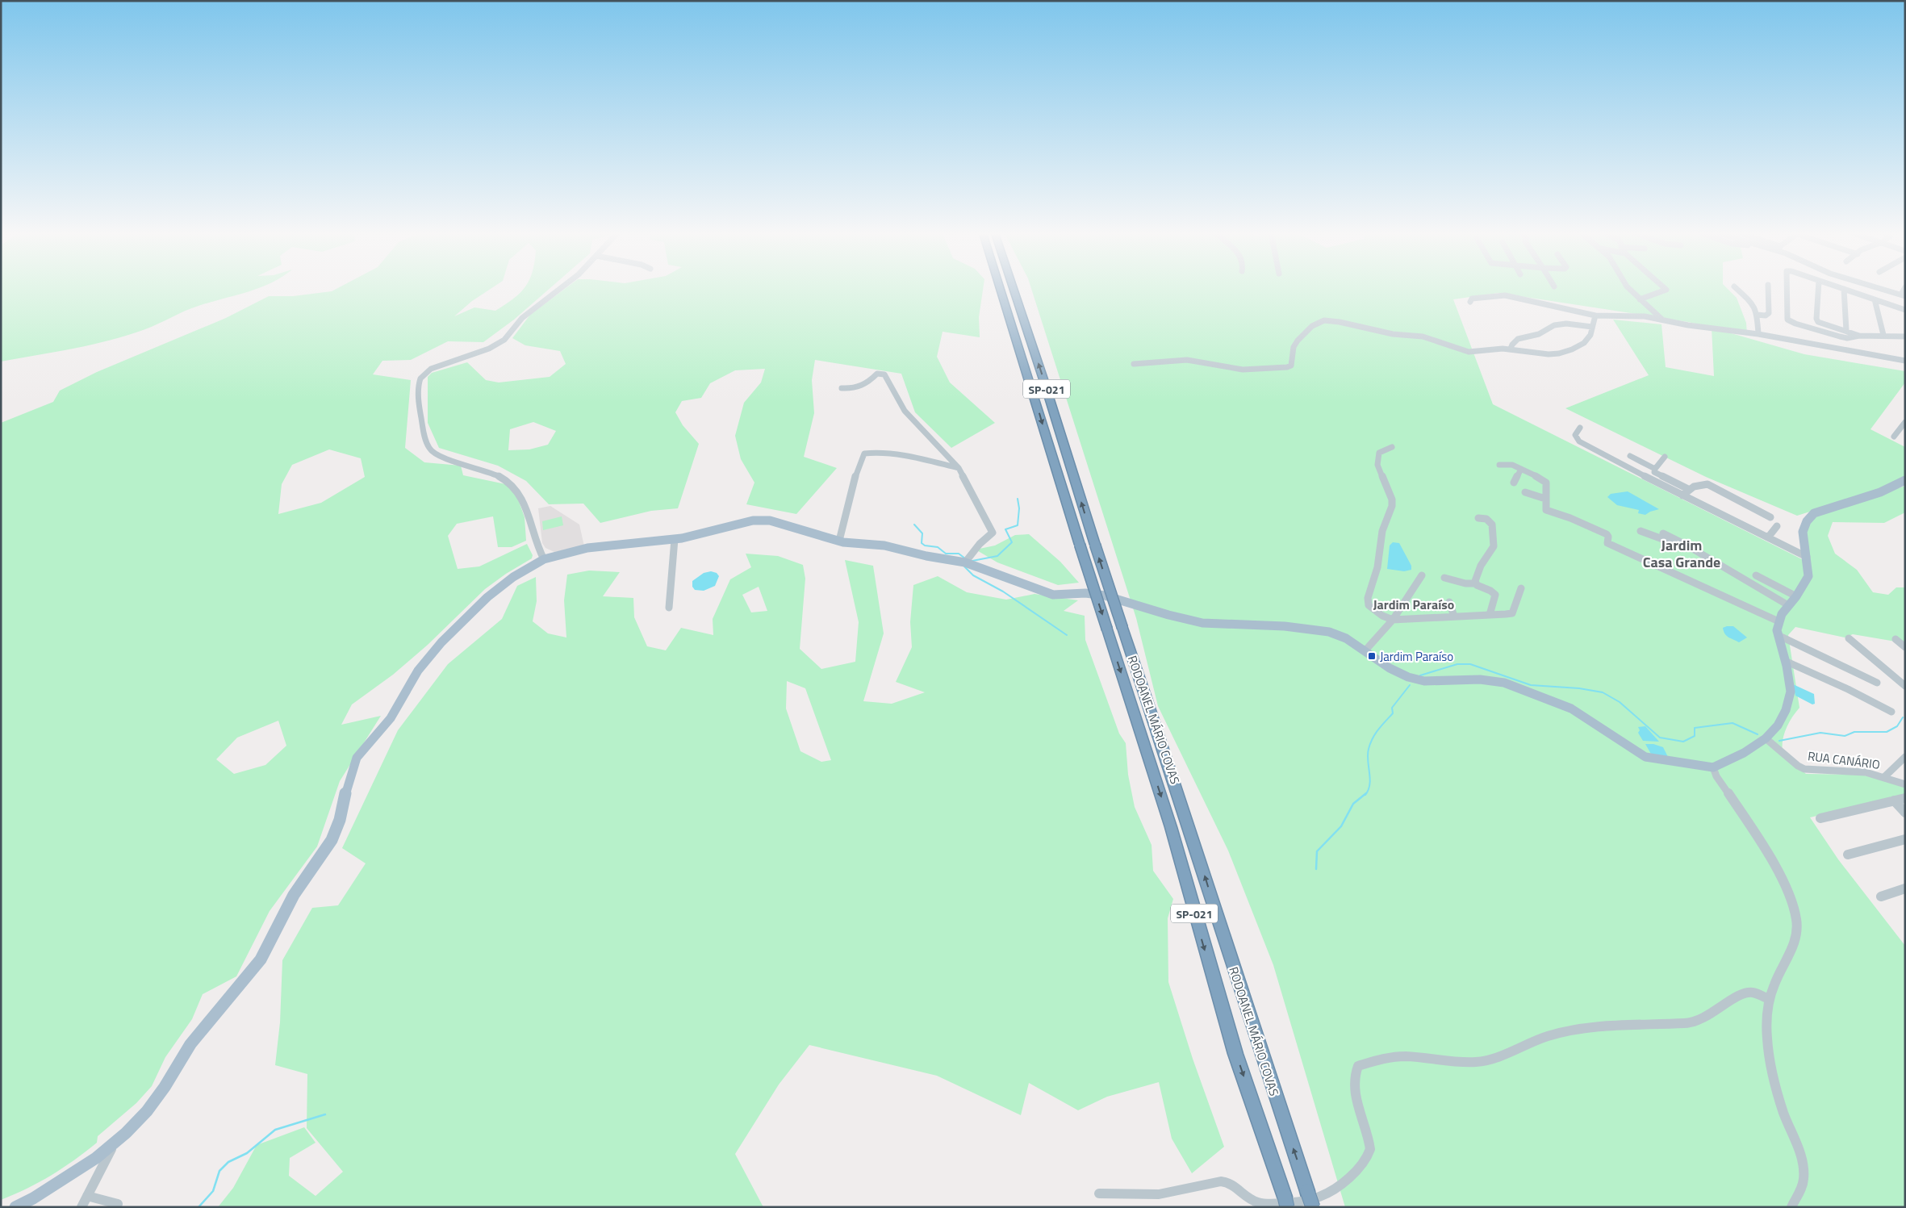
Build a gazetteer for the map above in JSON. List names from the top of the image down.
{
  "streets": {
    "highway": ["SP-021", "RODOANEL MÁRIO COVAS"],
    "street": ["RUA CANÁRIO"]
  },
  "districts": ["Jardim Casa Grande", "Jardim Paraíso"],
  "places": {
    "transit": ["Jardim Paraíso"]
  }
}
